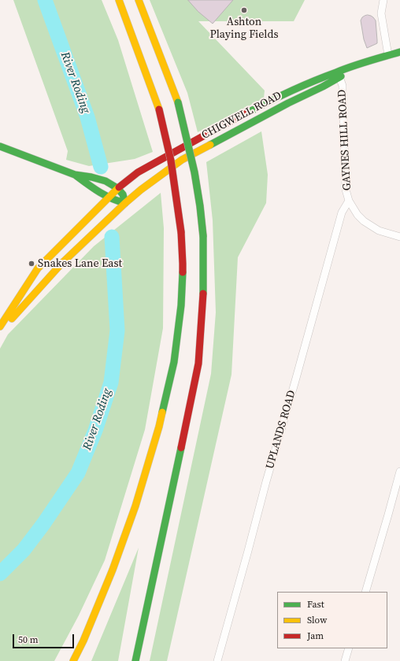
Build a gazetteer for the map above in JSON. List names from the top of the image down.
{
  "streets": {
    "main road": ["CHIGWELL ROAD"],
    "street": ["GAYNES HILL ROAD", "UPLANDS ROAD"]
  },
  "crossings": [
    ["CHIGWELL ROAD", "GAYNES HILL ROAD"],
    ["GAYNES HILL ROAD", "UPLANDS ROAD"]
  ],
  "water": ["River Roding"],
  "places": ["Ashton Playing Fields", "Snakes Lane East"],
  "legend": ["Fast", "Slow", "Jam"],
  "scale_bar": "50 m"
}
